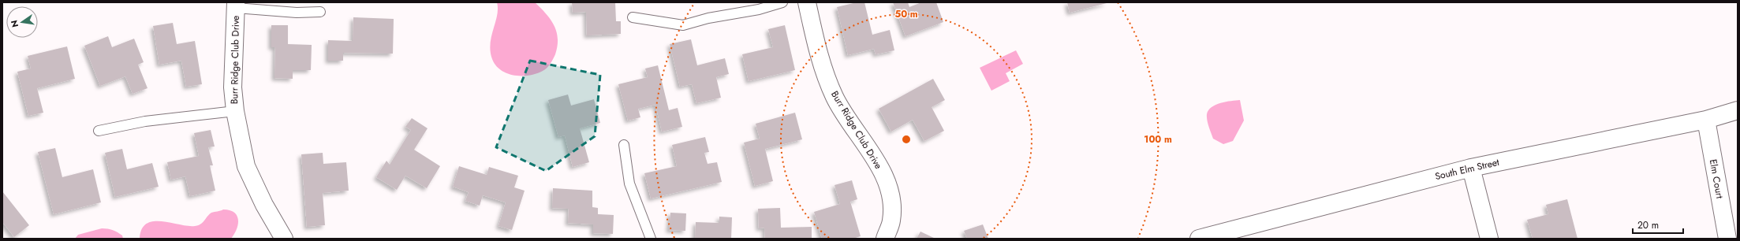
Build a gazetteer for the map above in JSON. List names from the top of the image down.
{
  "streets": {
    "street": ["Burr Ridge Club Drive", "South Elm Street", "Elm Court"]
  },
  "crossings": [
    ["South Elm Street", "Elm Court"]
  ],
  "scale_bar": "20 m",
  "north": "left",
  "rings": ["50 m", "100 m"]
}
